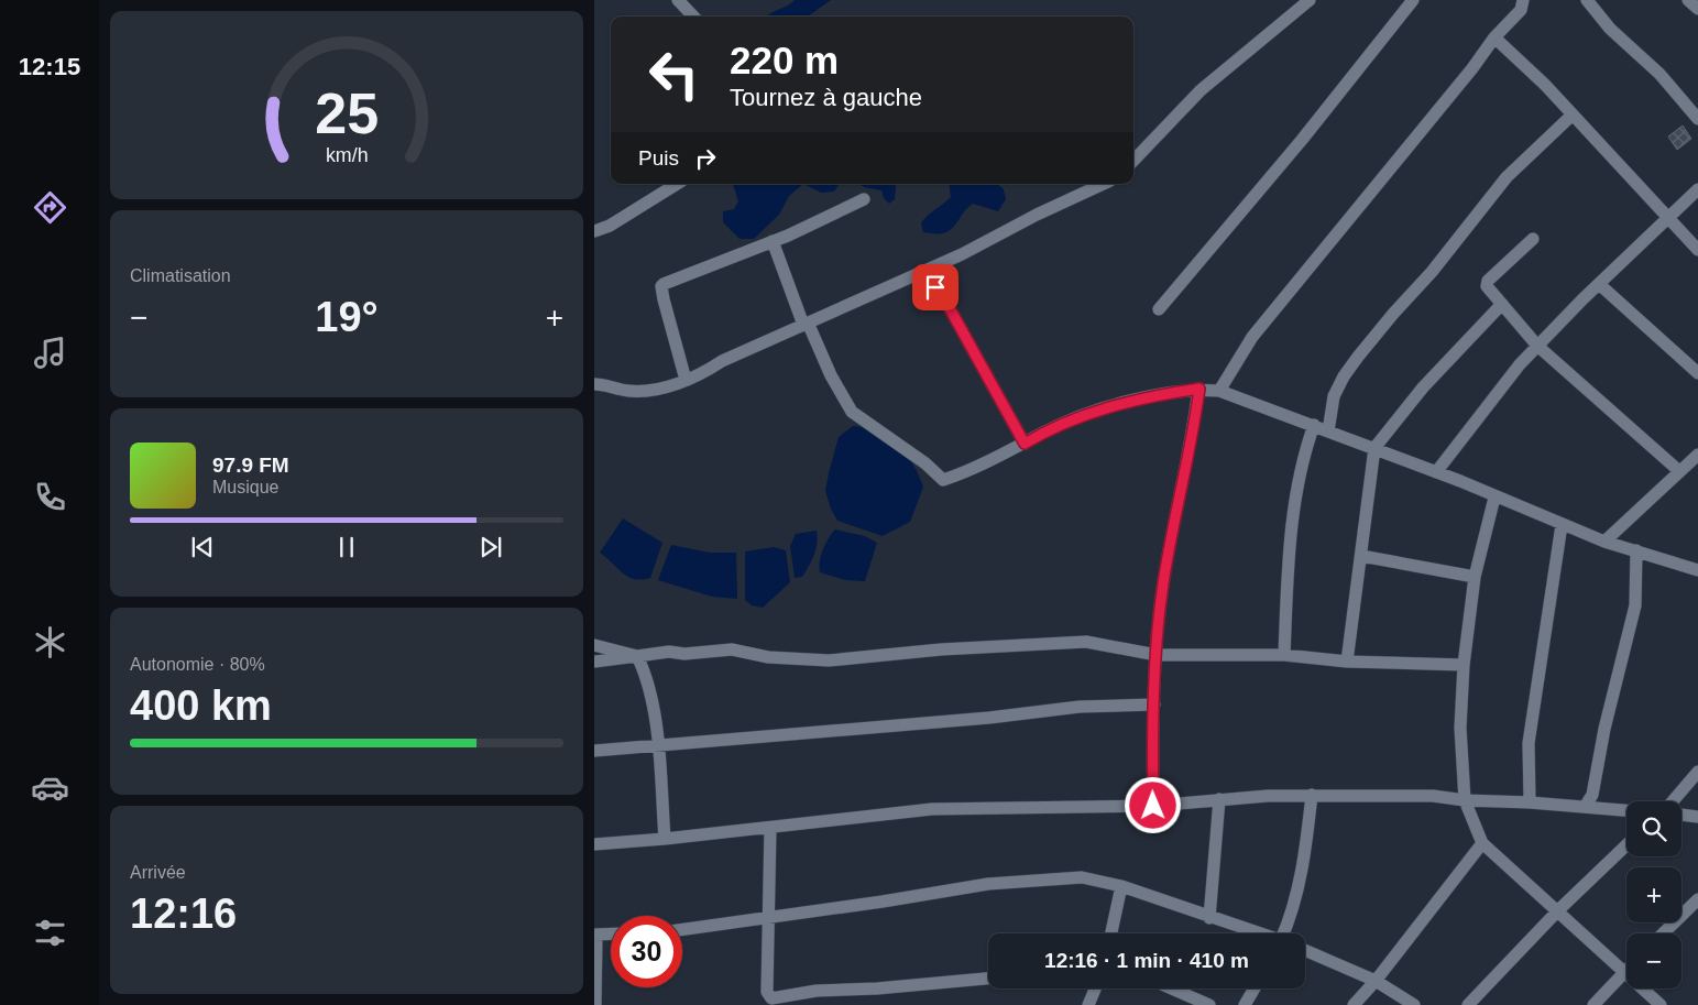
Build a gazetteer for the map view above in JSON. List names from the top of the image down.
{
  "page": {
    "tabs": "12:15",
    "turn": ["220 m", "Tournez à gauche"],
    "then": "Puis",
    "tile": [
      "Climatisation",
      ["Autonomie · 80%", "400 km"],
      ["Arrivée", "12:16"]
    ],
    "heat": ["−", "19°", "+"],
    "song": ["97.9 FM", "Musique"],
    "map_buttons": ["+", "−"],
    "limit": "30",
    "trip": "12:16 · 1 min · 410 m",
    "gauge": ["25", "km/h"]
  }
}
